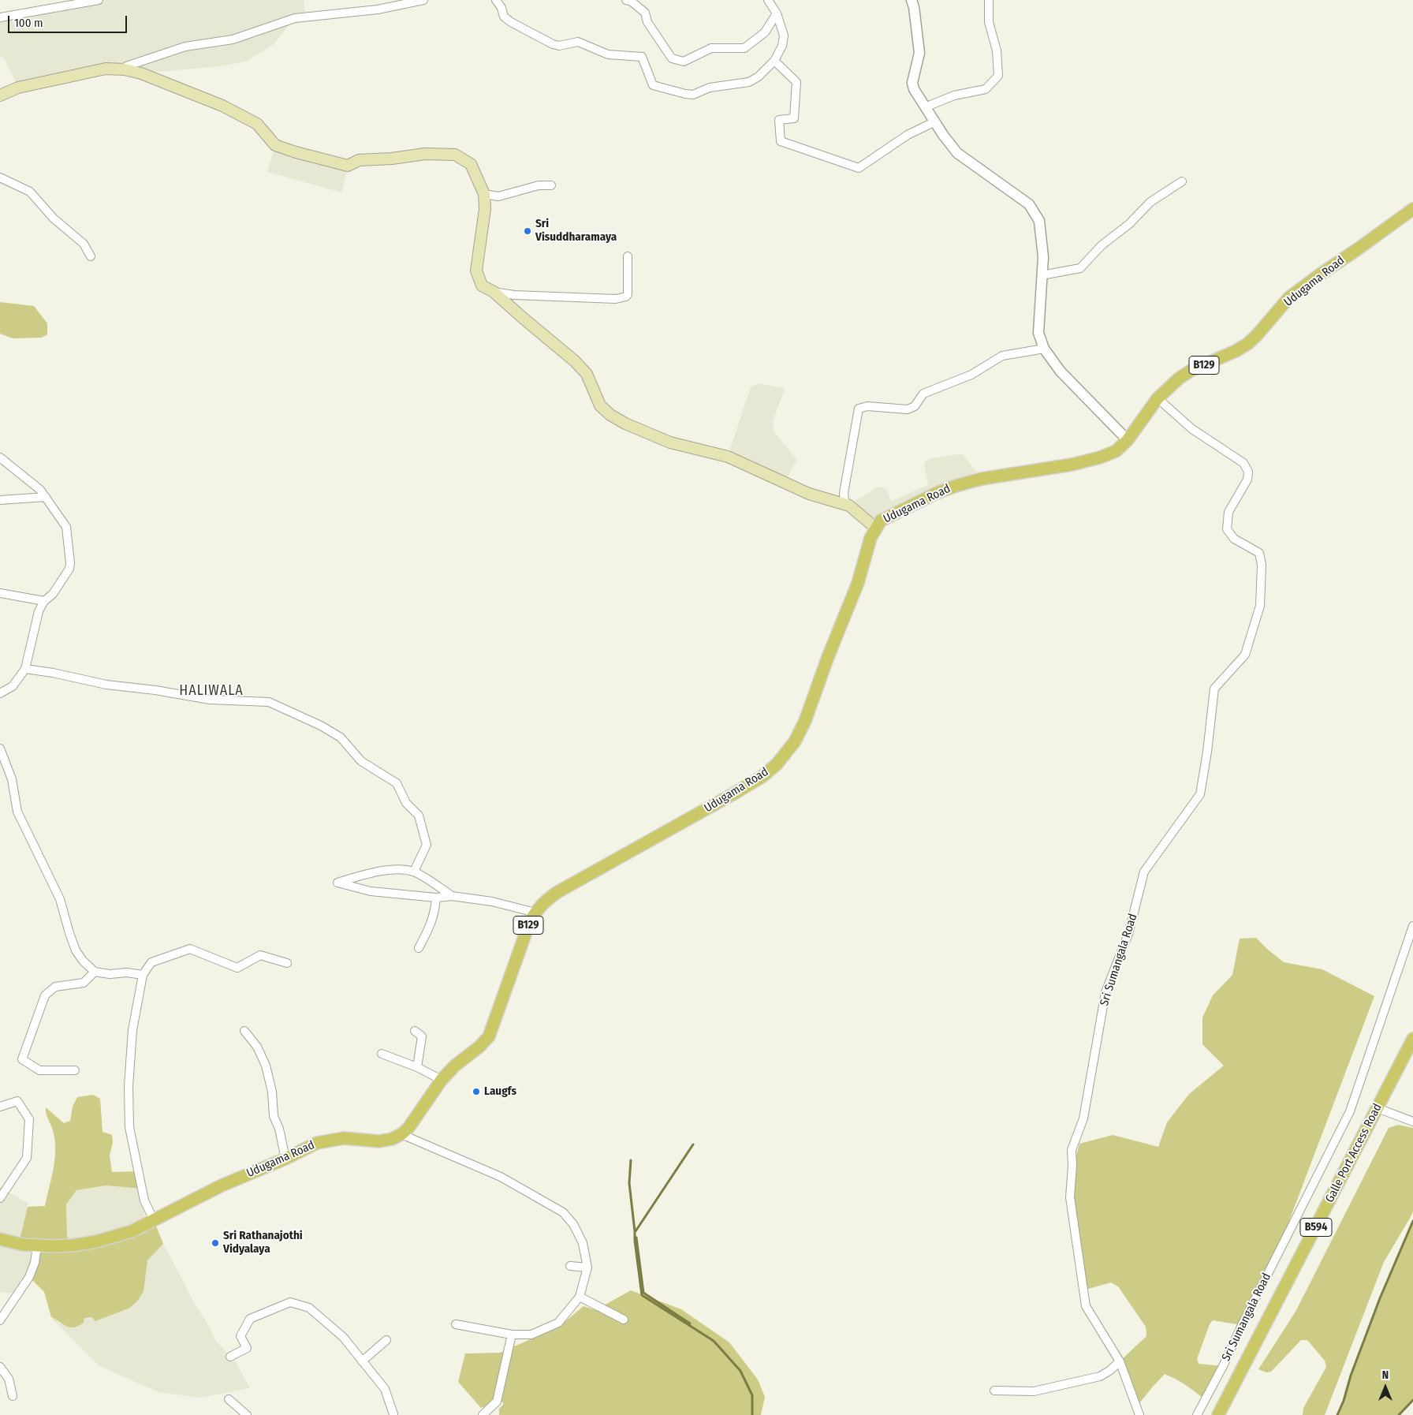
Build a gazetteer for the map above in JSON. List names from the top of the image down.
{
  "streets": {
    "main road": [
      "Udugama Road",
      "B129",
      "Galle Port Access Road",
      "B594"
    ],
    "street": ["Sri Sumangala Road"]
  },
  "crossings": [
    ["Udugama Road", "Sri Sumangala Road"]
  ],
  "districts": ["HALIWALA"],
  "places": ["Sri Visuddharamaya", "Laugfs", "Sri Rathanajothi Vidyalaya"],
  "scale_bar": "100 m",
  "north": "top"
}
